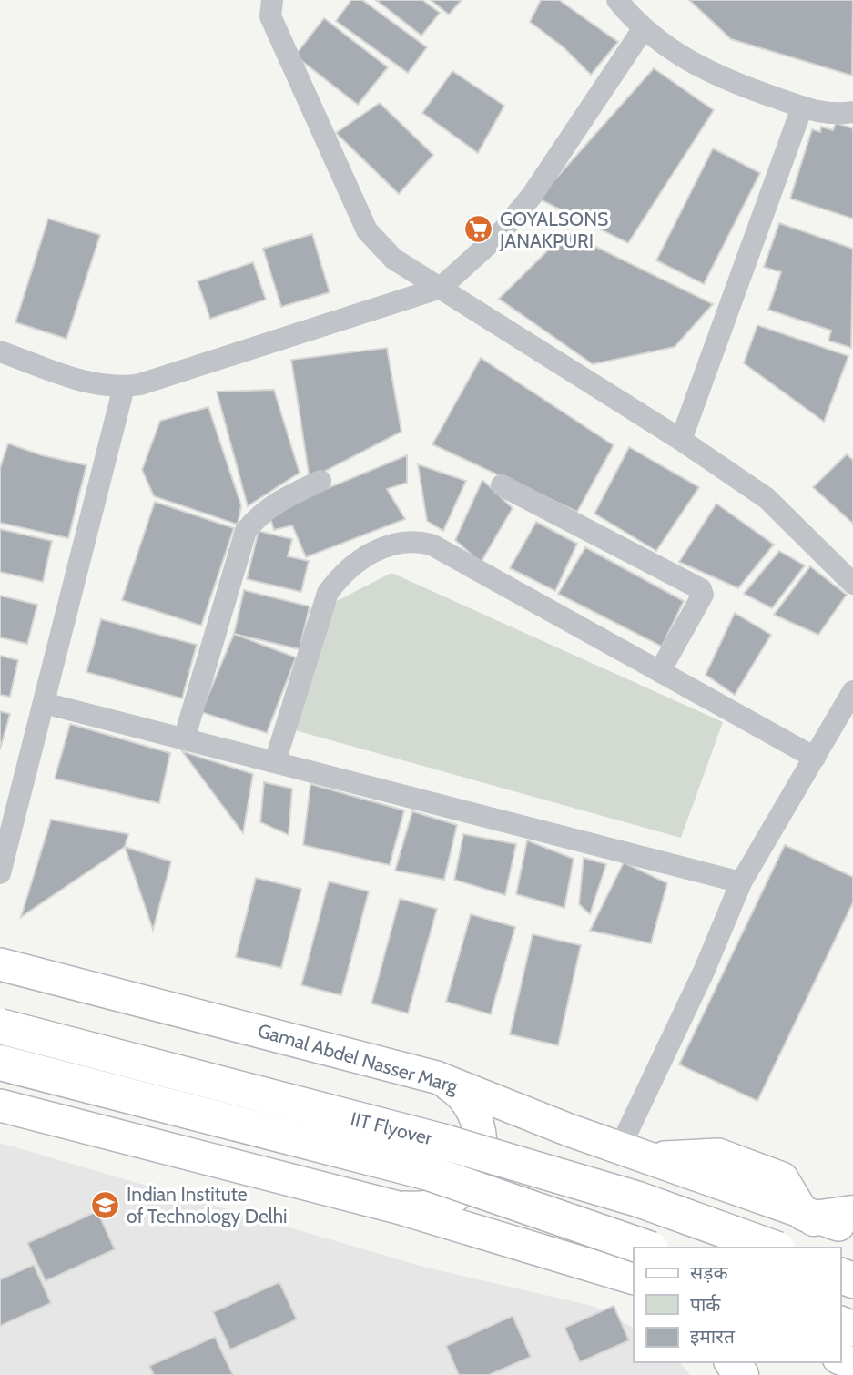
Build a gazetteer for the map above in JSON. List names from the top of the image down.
{
  "streets": {
    "main road": ["IIT Flyover"],
    "street": ["Gamal Abdel Nasser Marg"]
  },
  "places": {
    "supermarket": ["GOYALSONS JANAKPURI"],
    "school or university": ["Indian Institute of Technology Delhi"]
  },
  "legend": ["सड़क", "पार्क", "इमारत"]
}
